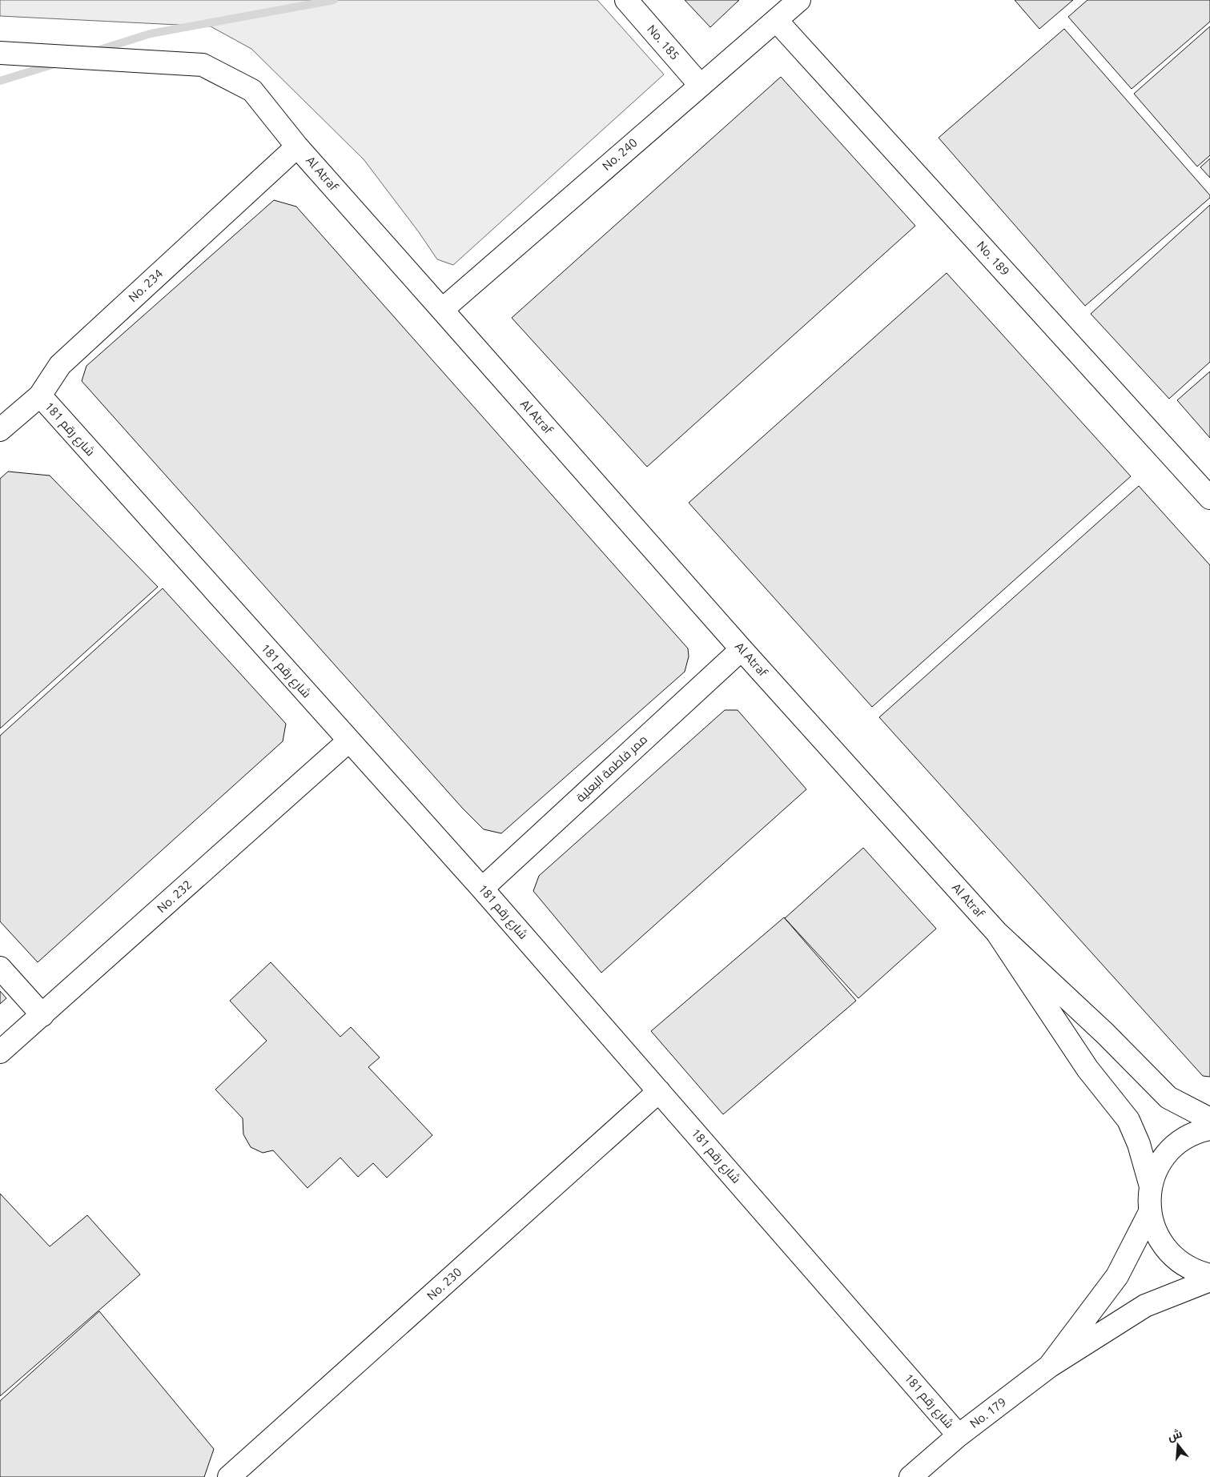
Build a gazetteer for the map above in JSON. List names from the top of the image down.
{
  "streets": {
    "street": [
      "No. 185",
      "No. 240",
      "Al Atraf",
      "No. 189",
      "No. 234",
      "شارع رقم 181",
      "ممر فاطمة البعلية",
      "No. 232",
      "No. 230",
      "No. 179"
    ]
  },
  "crossings": [
    ["No. 185", "No. 240"],
    ["No. 240", "Al Atraf"],
    ["No. 240", "No. 189"],
    ["Al Atraf", "No. 234"],
    ["Al Atraf", "ممر فاطمة البعلية"],
    ["No. 234", "شارع رقم 181"],
    ["شارع رقم 181", "ممر فاطمة البعلية"],
    ["شارع رقم 181", "No. 232"],
    ["شارع رقم 181", "No. 230"],
    ["شارع رقم 181", "No. 179"]
  ],
  "north": "top"
}
